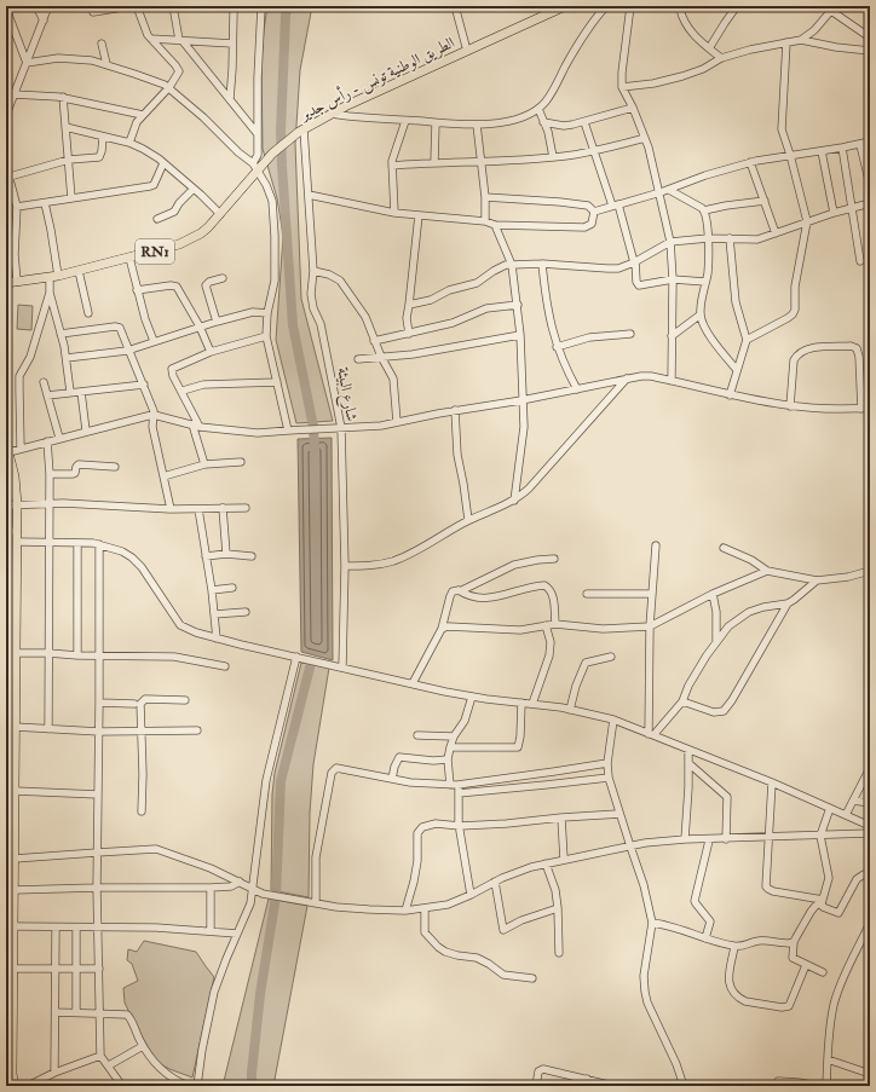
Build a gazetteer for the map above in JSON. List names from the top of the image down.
{
  "streets": {
    "main road": ["الطريق الوطنية تونس - رأس جدير", "RN1"],
    "street": ["شارع البيئة"]
  },
  "crossings": [
    ["الطريق الوطنية تونس - رأس جدير", "شارع البيئة"]
  ]
}
